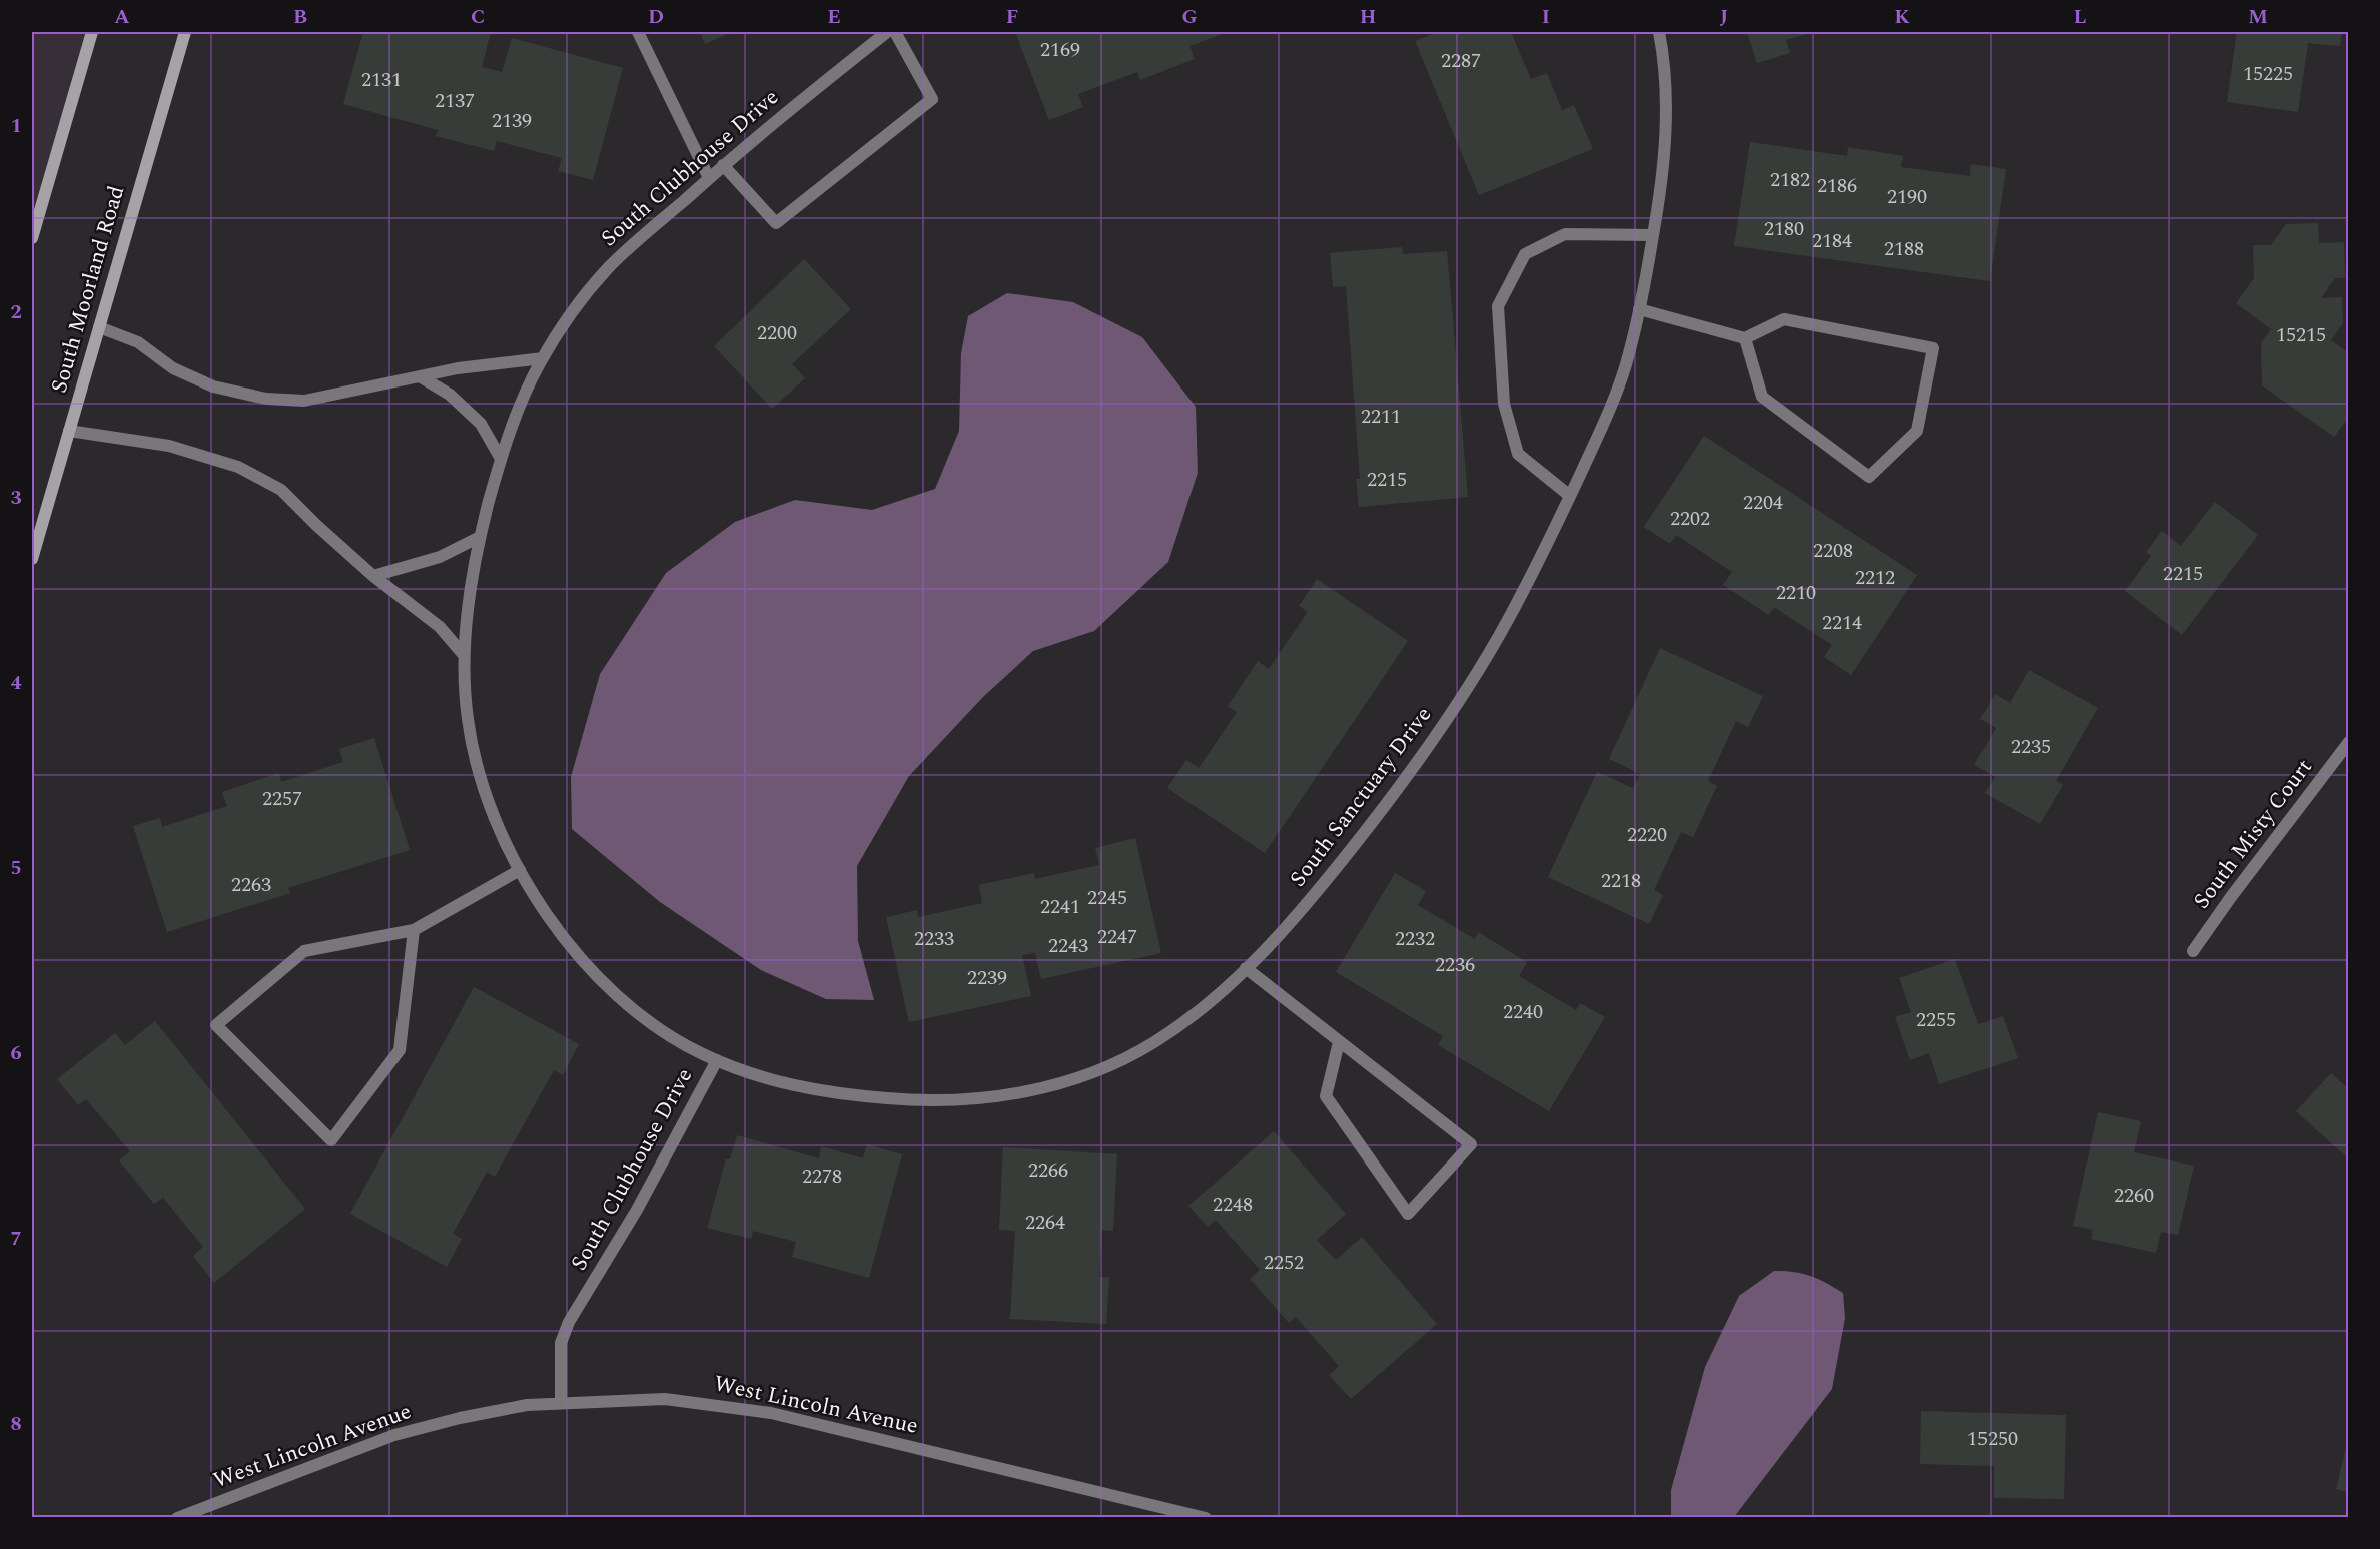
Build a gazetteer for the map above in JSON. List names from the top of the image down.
{
  "streets": {
    "main road": ["South Moorland Road"],
    "street": [
      "South Clubhouse Drive",
      "South Sanctuary Drive",
      "South Misty Court",
      "West Lincoln Avenue"
    ]
  },
  "crossings": [
    ["South Clubhouse Drive", "South Sanctuary Drive"],
    ["South Clubhouse Drive", "West Lincoln Avenue"]
  ],
  "house_numbers": [
    "2169",
    "2287",
    "15225",
    "2131",
    "2137",
    "2139",
    "2182",
    "2186",
    "2190",
    "2180",
    "2184",
    "2188",
    "2200",
    "15215",
    "2211",
    "2215",
    "2204",
    "2202",
    "2208",
    "2215",
    "2212",
    "2210",
    "2214",
    "2235",
    "2257",
    "2220",
    "2218",
    "2263",
    "2245",
    "2241",
    "2247",
    "2233",
    "2232",
    "2243",
    "2236",
    "2239",
    "2240",
    "2255",
    "2266",
    "2278",
    "2260",
    "2248",
    "2264",
    "2252",
    "15250"
  ],
  "grid": {
    "columns": [
      "A",
      "B",
      "C",
      "D",
      "E",
      "F",
      "G",
      "H",
      "I",
      "J",
      "K",
      "L",
      "M"
    ],
    "rows": [
      "1",
      "2",
      "3",
      "4",
      "5",
      "6",
      "7",
      "8"
    ]
  }
}
